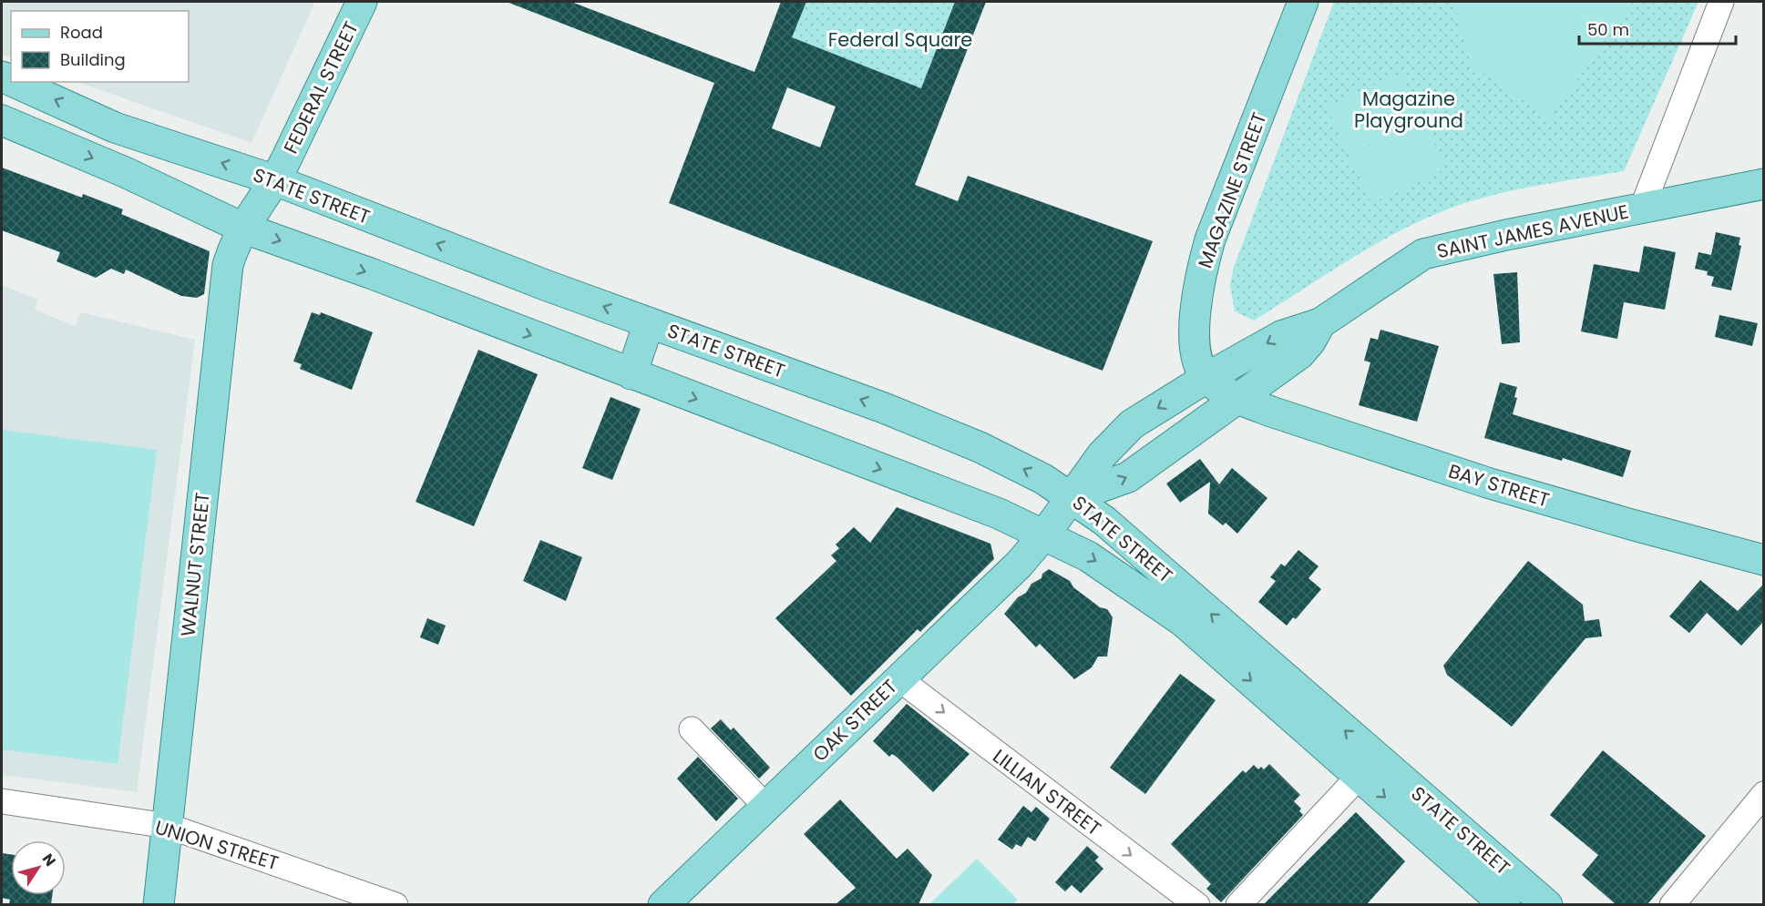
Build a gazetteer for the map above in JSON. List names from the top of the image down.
{
  "streets": {
    "main road": [
      "FEDERAL STREET",
      "MAGAZINE STREET",
      "STATE STREET",
      "SAINT JAMES AVENUE",
      "BAY STREET",
      "WALNUT STREET",
      "OAK STREET"
    ],
    "street": ["LILLIAN STREET", "UNION STREET"]
  },
  "crossings": [
    ["FEDERAL STREET", "STATE STREET"],
    ["FEDERAL STREET", "WALNUT STREET"],
    ["MAGAZINE STREET", "SAINT JAMES AVENUE"],
    ["STATE STREET", "SAINT JAMES AVENUE"],
    ["STATE STREET", "WALNUT STREET"],
    ["STATE STREET", "OAK STREET"],
    ["SAINT JAMES AVENUE", "BAY STREET"],
    ["SAINT JAMES AVENUE", "OAK STREET"],
    ["WALNUT STREET", "UNION STREET"],
    ["OAK STREET", "LILLIAN STREET"]
  ],
  "one_way": ["LILLIAN STREET"],
  "parks": ["Federal Square", "Magazine Playground"],
  "legend": ["Road", "Building"],
  "scale_bar": "50 m",
  "north": "top right"
}
